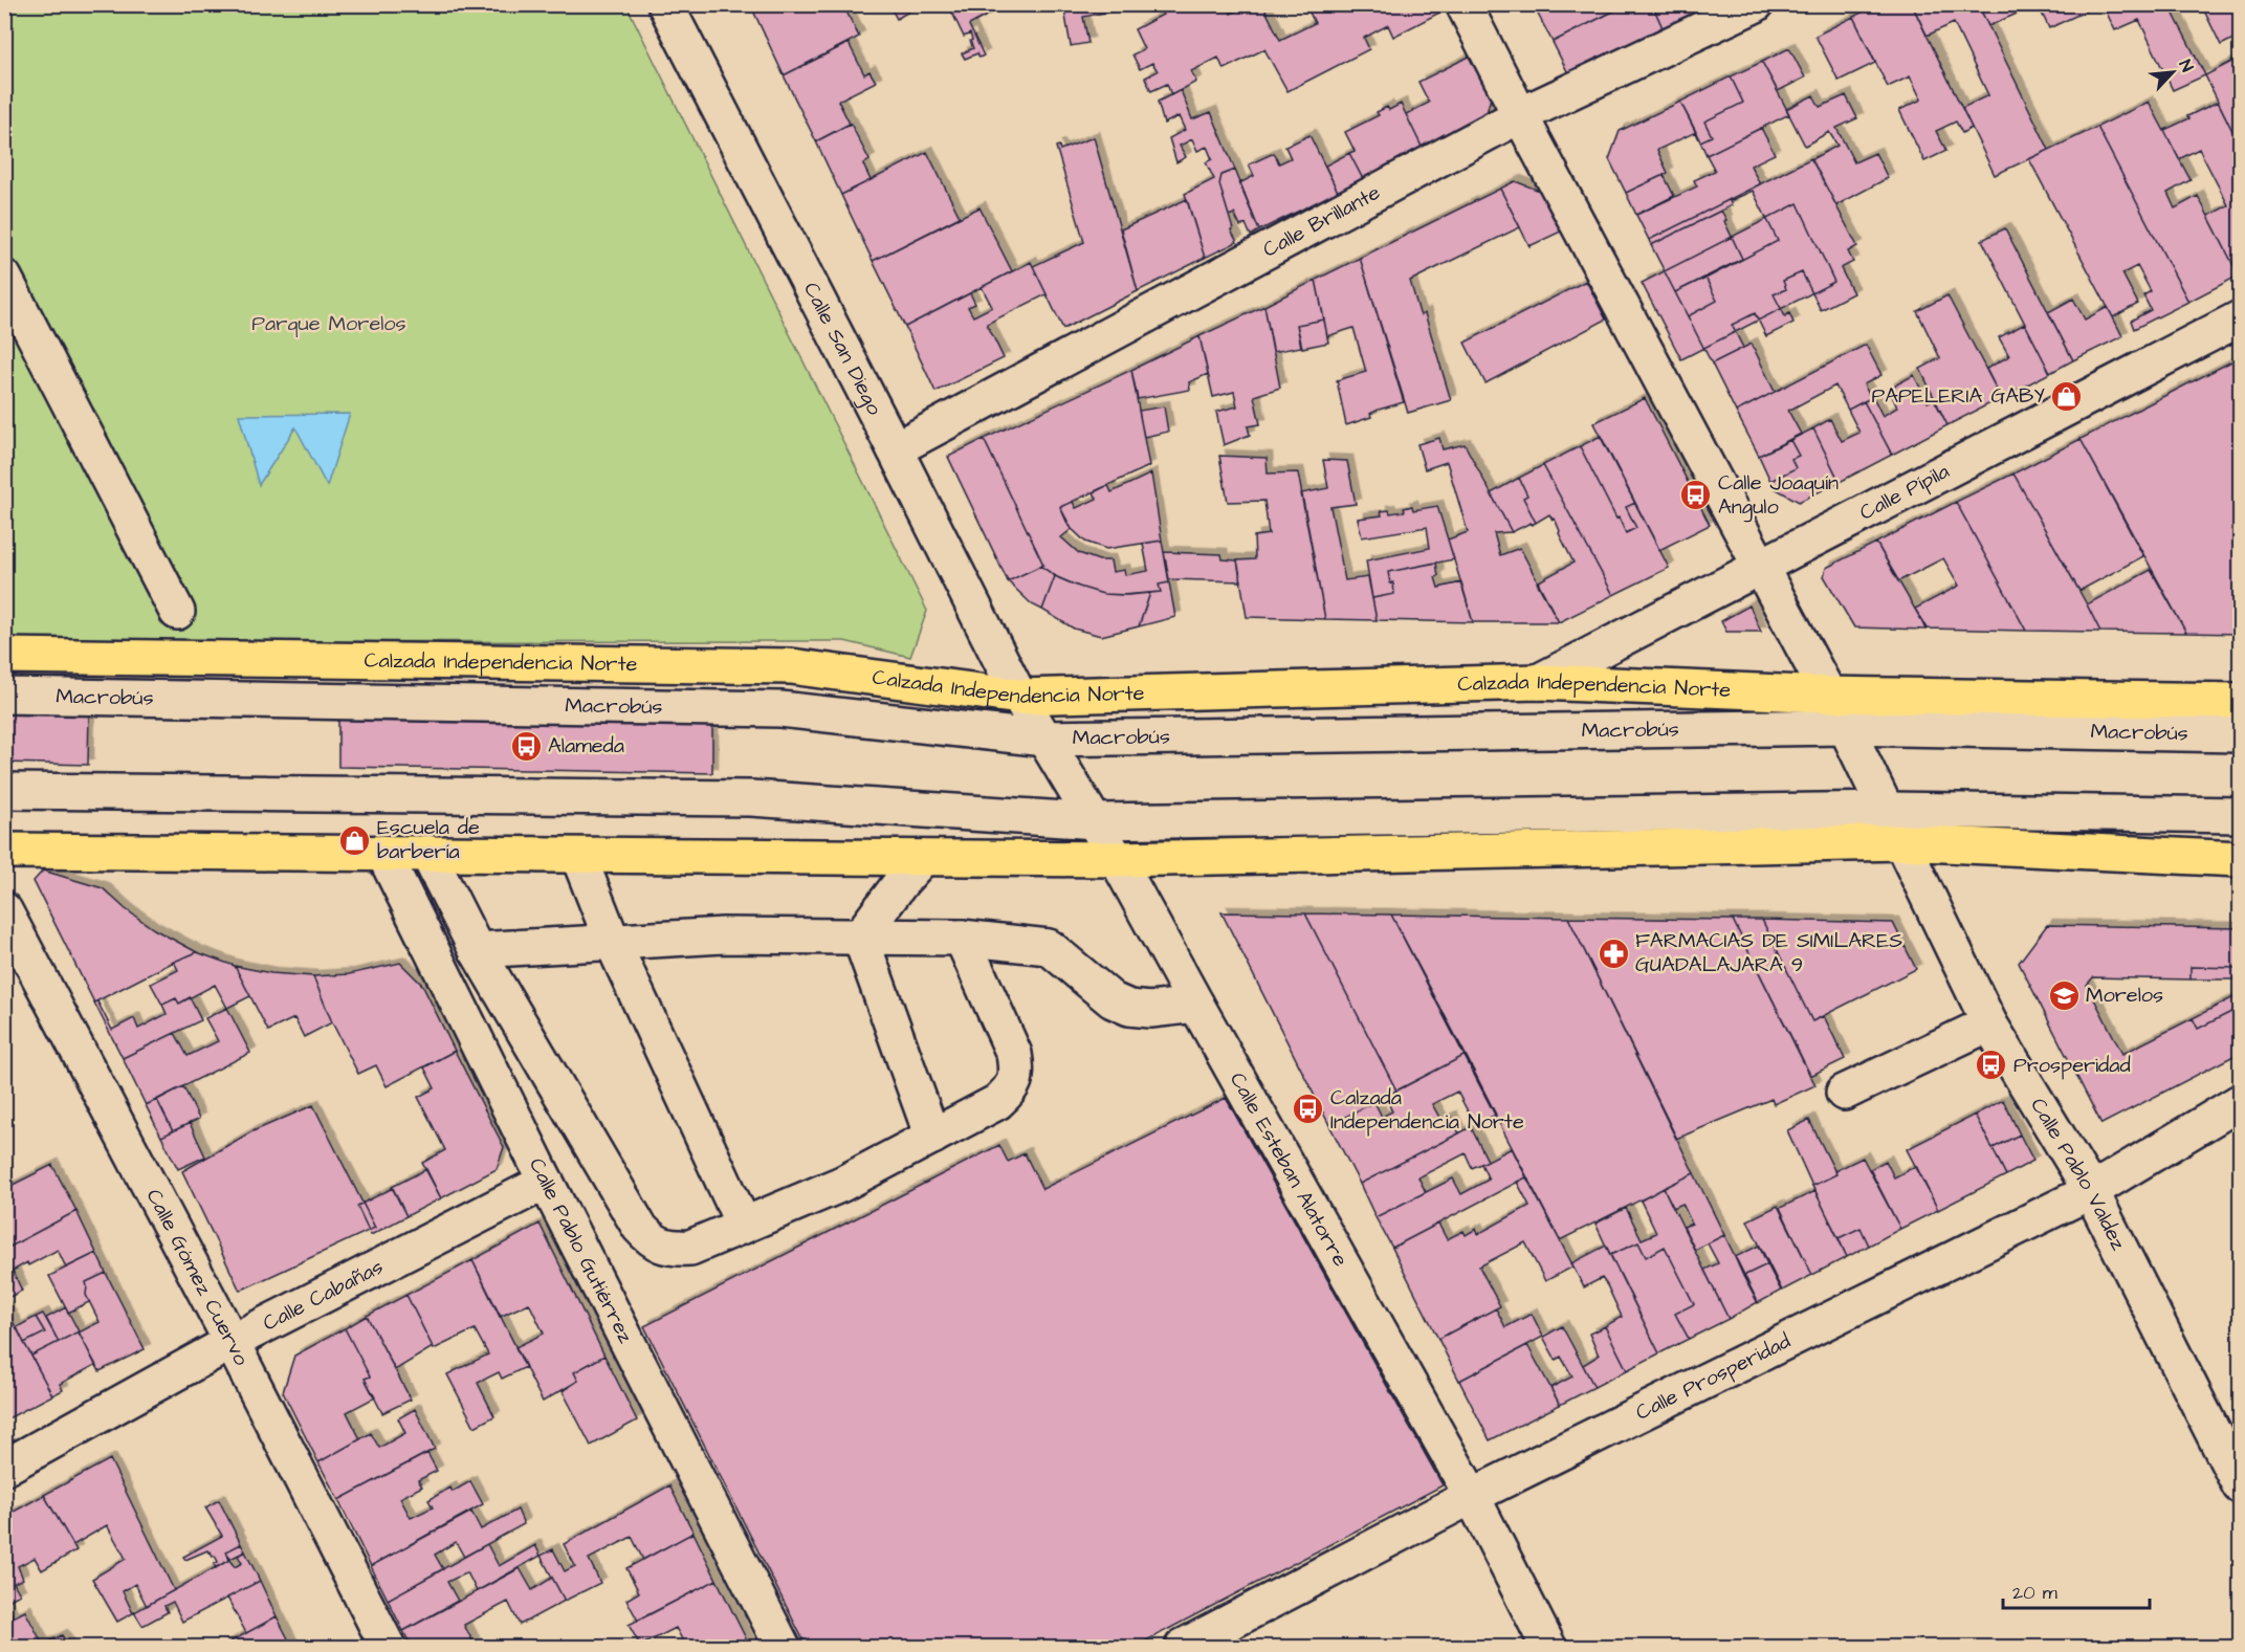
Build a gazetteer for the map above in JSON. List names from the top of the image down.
{
  "streets": {
    "main road": ["Calzada Independencia Norte"],
    "street": [
      "Calle Brillante",
      "Calle San Diego",
      "Calle Pípila",
      "Macrobús",
      "Calle Esteban Alatorre",
      "Calle Pablo Valdez",
      "Calle Pablo Gutiérrez",
      "Calle Gómez Cuervo",
      "Calle Cabañas",
      "Calle Prosperidad"
    ]
  },
  "crossings": [
    ["Calle Brillante", "Calle San Diego"],
    ["Calle San Diego", "Calzada Independencia Norte"],
    ["Calle San Diego", "Calle Esteban Alatorre"],
    ["Calle Pípila", "Calzada Independencia Norte"],
    ["Calzada Independencia Norte", "Calle Esteban Alatorre"],
    ["Calzada Independencia Norte", "Calle Pablo Valdez"],
    ["Macrobús", "Calle Esteban Alatorre"],
    ["Macrobús", "Calle Pablo Valdez"],
    ["Calle Esteban Alatorre", "Calle Prosperidad"],
    ["Calle Pablo Valdez", "Calle Prosperidad"],
    ["Calle Pablo Gutiérrez", "Calle Cabañas"],
    ["Calle Gómez Cuervo", "Calle Cabañas"]
  ],
  "parks": ["Parque Morelos"],
  "places": {
    "shop": ["PAPELERIA GABY", "Escuela de barbería"],
    "bus stop": [
      "Calle Joaquín Angulo",
      "Alameda",
      "Prosperidad",
      "Calzada Independencia Norte"
    ],
    "pharmacy": ["FARMACIAS DE SIMILARES GUADALAJARA 9"],
    "school or university": ["Morelos"]
  },
  "scale_bar": "20 m",
  "north": "top right"
}
